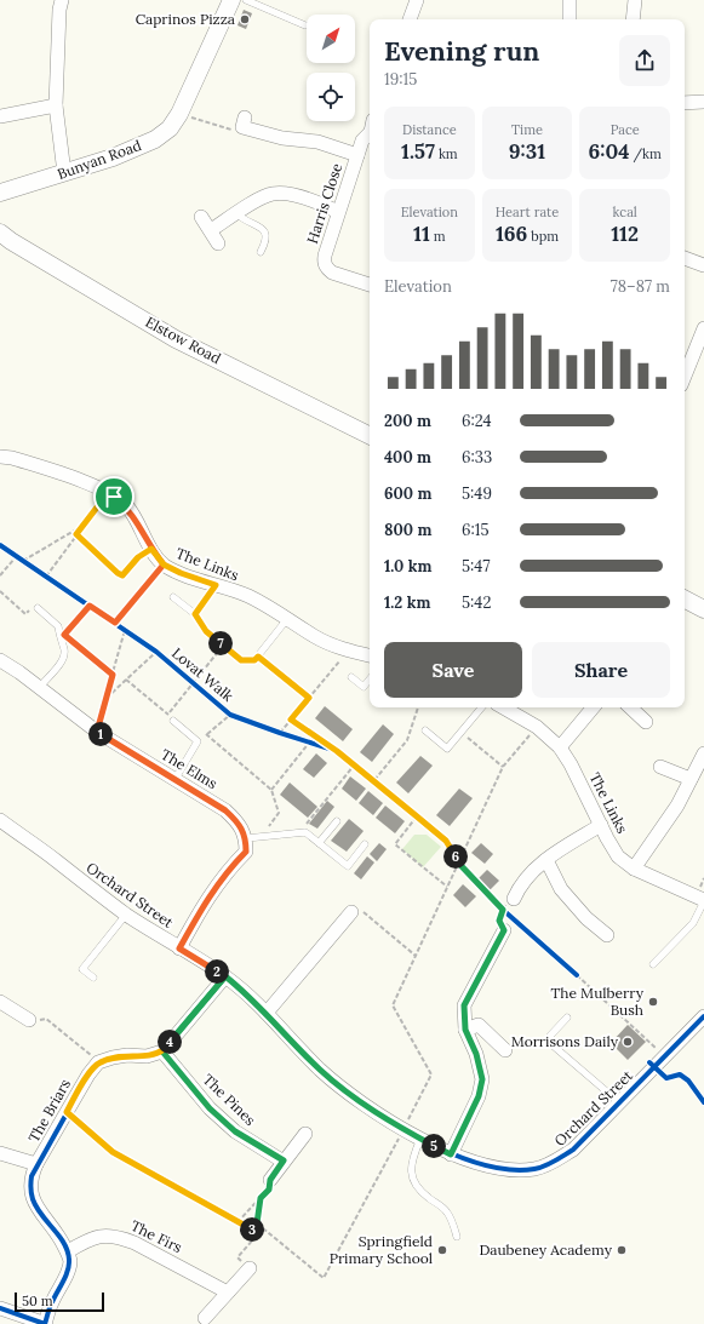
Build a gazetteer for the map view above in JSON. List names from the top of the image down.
{
  "streets": {
    "street": [
      "Bunyan Road",
      "Harris Close",
      "Elstow Road",
      "The Links",
      "The Elms",
      "Orchard Street",
      "The Pines",
      "The Briars",
      "The Firs"
    ],
    "cycle path": ["Lovat Walk"]
  },
  "crossings": [
    ["The Briars", "The Firs"]
  ],
  "places": [
    "Caprinos Pizza",
    "The Mulberry Bush",
    "Morrisons Daily",
    "Springfield Primary School",
    "Daubeney Academy"
  ],
  "scale_bar": "50 m",
  "north": "top right",
  "page": {
    "heading": ["Evening run", "19:15"],
    "stats": [
      ["Distance", "1.57 km"],
      ["Time", "9:31"],
      ["Pace", "6:04 /km"],
      ["Elevation", "11 m"],
      ["Heart rate", "166 bpm"],
      ["kcal", "112"]
    ],
    "chart": ["Elevation", "78–87 m"],
    "list": [
      {
        "name": "200 m",
        "note": "6:24"
      },
      {
        "name": "400 m",
        "note": "6:33"
      },
      {
        "name": "600 m",
        "note": "5:49"
      },
      {
        "name": "800 m",
        "note": "6:15"
      },
      {
        "name": "1.0 km",
        "note": "5:47"
      },
      {
        "name": "1.2 km",
        "note": "5:42"
      }
    ],
    "pins": [
      "7",
      "1",
      "6",
      "2",
      "4",
      "5",
      "3"
    ],
    "buttons": ["Save", "Share"],
    "scale": "50 m"
  }
}
